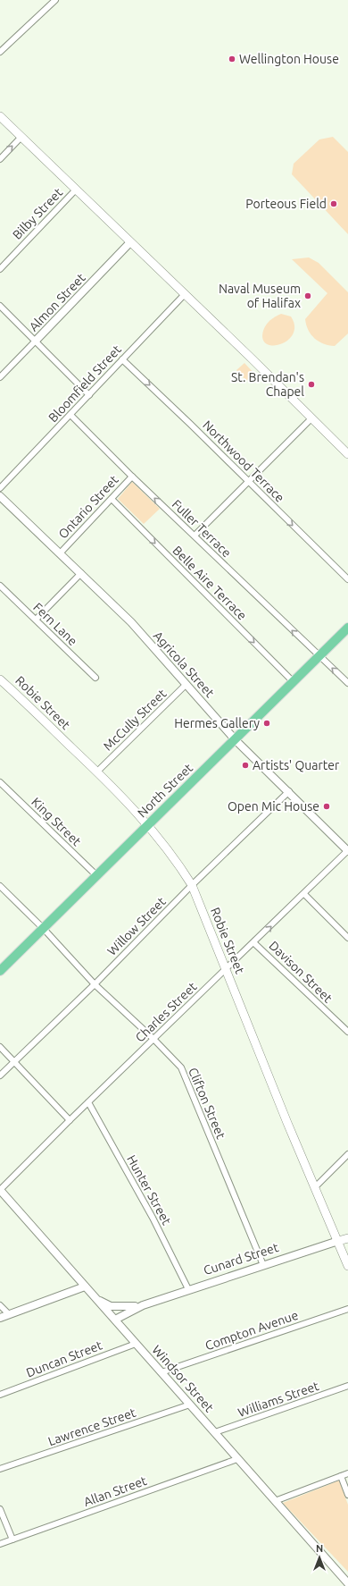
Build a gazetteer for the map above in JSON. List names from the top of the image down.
{
  "streets": {
    "main road": ["Robie Street", "North Street", "Cunard Street"],
    "street": [
      "Bilby Street",
      "Almon Street",
      "Bloomfield Street",
      "Northwood Terrace",
      "Ontario Street",
      "Fuller Terrace",
      "Belle Aire Terrace",
      "Fern Lane",
      "Agricola Street",
      "McCully Street",
      "King Street",
      "Willow Street",
      "Davison Street",
      "Charles Street",
      "Clifton Street",
      "Hunter Street",
      "Compton Avenue",
      "Duncan Street",
      "Windsor Street",
      "Williams Street",
      "Lawrence Street",
      "Allan Street"
    ]
  },
  "crossings": [
    ["Bloomfield Street", "Northwood Terrace"],
    ["Bloomfield Street", "Fuller Terrace"],
    ["Ontario Street", "Fuller Terrace"],
    ["Ontario Street", "Belle Aire Terrace"],
    ["Ontario Street", "Agricola Street"],
    ["Fuller Terrace", "North Street"],
    ["Belle Aire Terrace", "North Street"],
    ["Agricola Street", "McCully Street"],
    ["Agricola Street", "North Street"],
    ["Agricola Street", "Willow Street"],
    ["Agricola Street", "Charles Street"],
    ["Robie Street", "McCully Street"],
    ["Robie Street", "North Street"],
    ["Robie Street", "Willow Street"],
    ["Robie Street", "Charles Street"],
    ["Robie Street", "Cunard Street"],
    ["North Street", "King Street"],
    ["North Street", "Clifton Street"],
    ["Willow Street", "Clifton Street"],
    ["Davison Street", "Charles Street"],
    ["Charles Street", "Clifton Street"],
    ["Charles Street", "Hunter Street"],
    ["Charles Street", "Windsor Street"],
    ["Clifton Street", "Cunard Street"],
    ["Hunter Street", "Cunard Street"],
    ["Cunard Street", "Windsor Street"],
    ["Compton Avenue", "Windsor Street"],
    ["Duncan Street", "Windsor Street"],
    ["Windsor Street", "Williams Street"],
    ["Windsor Street", "Lawrence Street"],
    ["Windsor Street", "Allan Street"]
  ],
  "one_way": ["Northwood Terrace", "Fuller Terrace", "Belle Aire Terrace"],
  "places": [
    "Wellington House",
    "Porteous Field",
    "Naval Museum of Halifax",
    "St. Brendan's Chapel",
    "Hermes Gallery",
    "Artists' Quarter",
    "Open Mic House"
  ],
  "north": "top"
}
